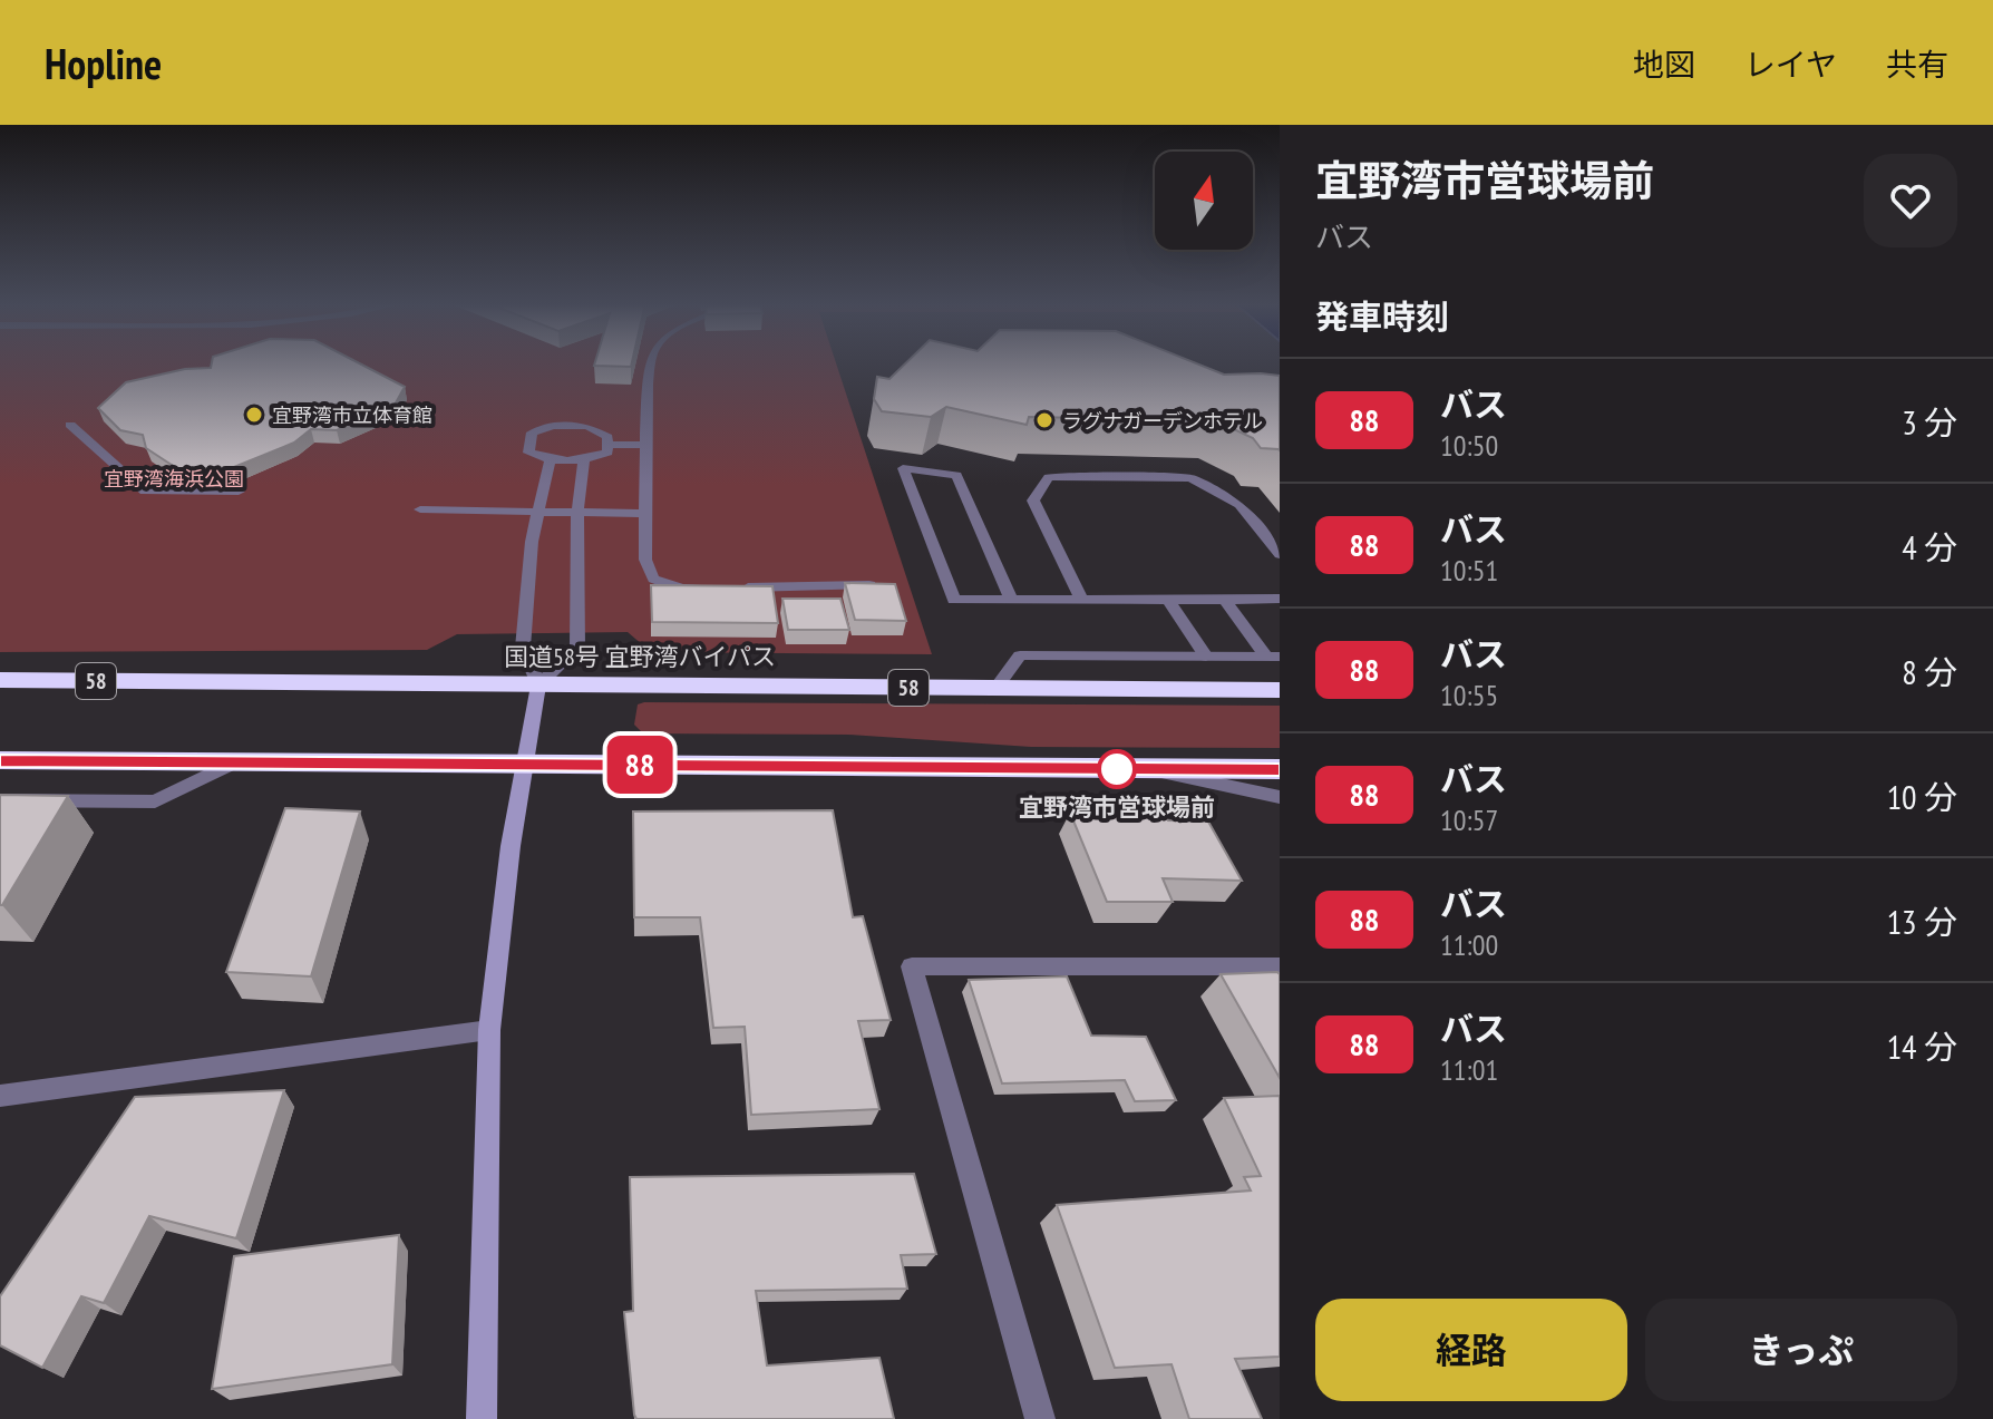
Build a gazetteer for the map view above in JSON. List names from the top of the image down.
{
  "streets": {
    "highway": ["国道58号 宜野湾バイパス", "58"]
  },
  "parks": ["宜野湾海浜公園"],
  "places": ["宜野湾市立体育館", "ラグナガーデンホテル", "宜野湾市営球場前"],
  "lines": ["bus line 88"],
  "north": "top",
  "page": {
    "header": "Hopline",
    "nav": ["地図", "レイヤ", "共有"],
    "on_map": "88",
    "heading": [
      ["宜野湾市営球場前", "バス"],
      "発車時刻"
    ],
    "list": [
      {
        "mark": "88",
        "name": "バス",
        "note": "10:50",
        "value": "3 分"
      },
      {
        "mark": "88",
        "name": "バス",
        "note": "10:51",
        "value": "4 分"
      },
      {
        "mark": "88",
        "name": "バス",
        "note": "10:55",
        "value": "8 分"
      },
      {
        "mark": "88",
        "name": "バス",
        "note": "10:57",
        "value": "10 分"
      },
      {
        "mark": "88",
        "name": "バス",
        "note": "11:00",
        "value": "13 分"
      },
      {
        "mark": "88",
        "name": "バス",
        "note": "11:01",
        "value": "14 分"
      }
    ],
    "buttons": ["経路", "きっぷ"]
  }
}
